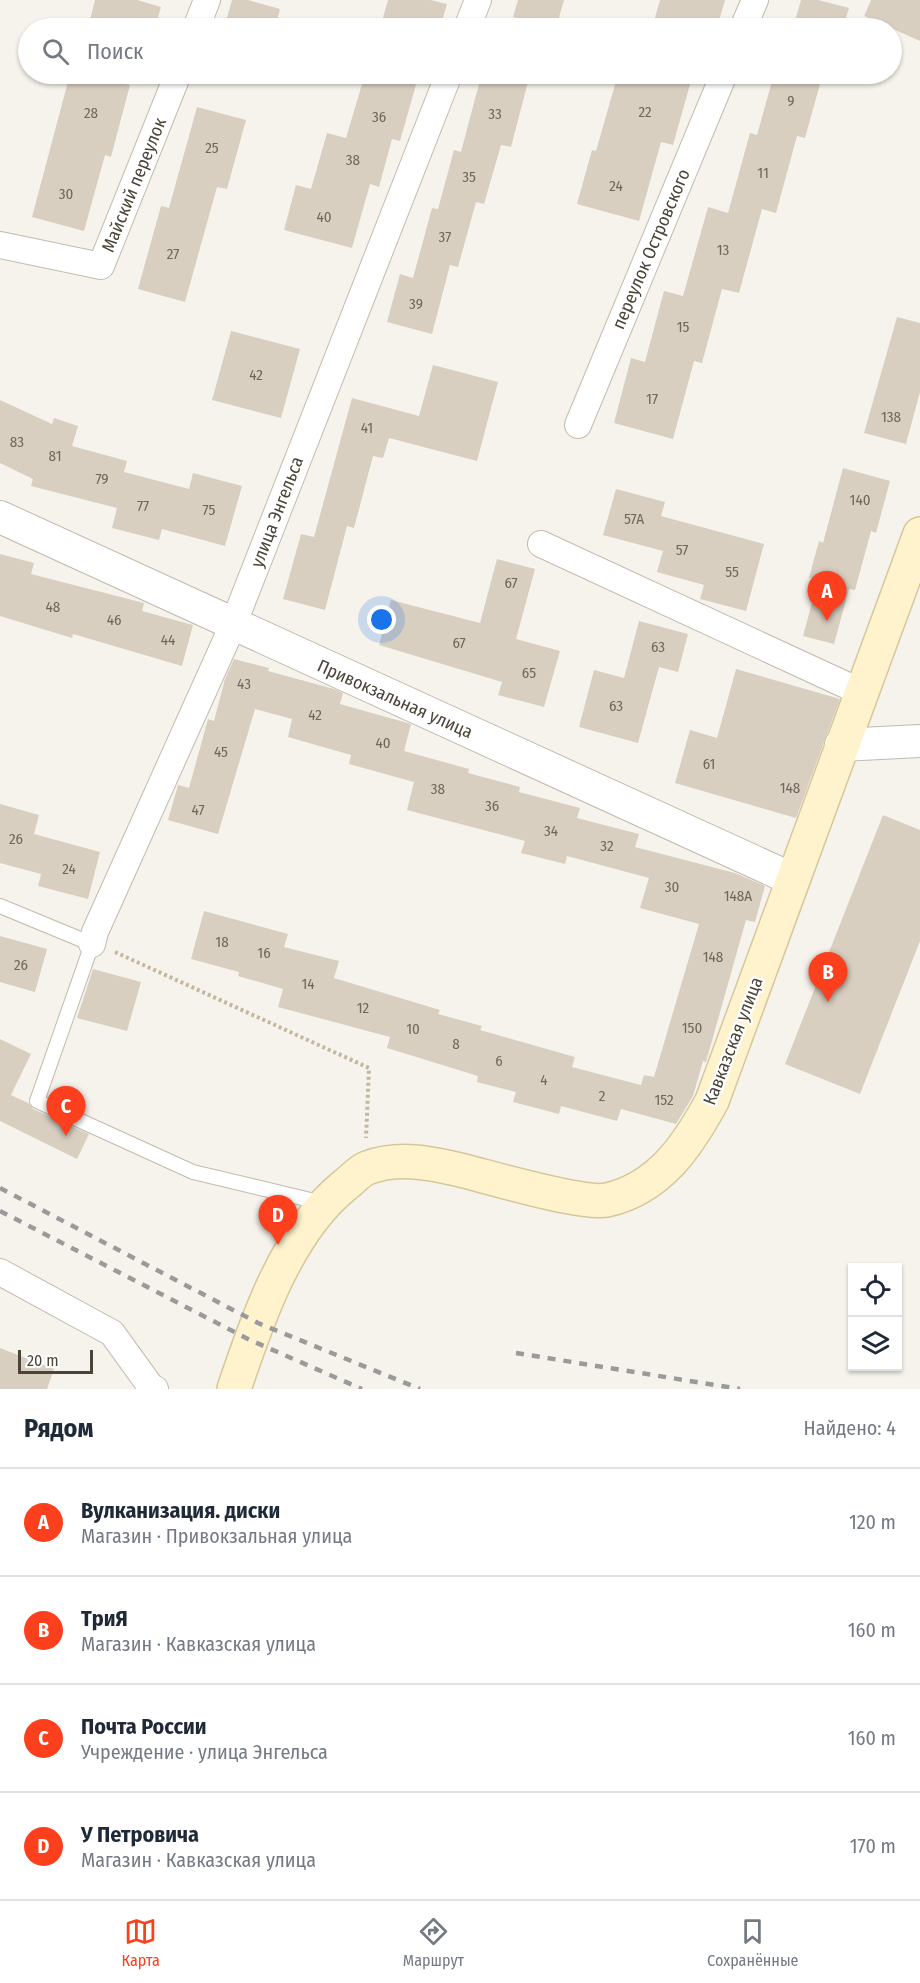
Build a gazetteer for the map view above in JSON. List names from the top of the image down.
{
  "streets": {
    "main road": ["Кавказская улица"],
    "street": [
      "Майский переулок",
      "переулок Островского",
      "улица Энгельса",
      "Привокзальная улица"
    ]
  },
  "crossings": [
    ["улица Энгельса", "Привокзальная улица"],
    ["Привокзальная улица", "Кавказская улица"]
  ],
  "house_numbers": [
    "9",
    "22",
    "28",
    "33",
    "36",
    "25",
    "38",
    "11",
    "35",
    "24",
    "30",
    "40",
    "37",
    "13",
    "27",
    "39",
    "15",
    "42",
    "17",
    "138",
    "41",
    "83",
    "81",
    "79",
    "140",
    "77",
    "75",
    "57А",
    "57",
    "55",
    "67",
    "48",
    "46",
    "44",
    "67",
    "63",
    "65",
    "43",
    "63",
    "42",
    "40",
    "45",
    "61",
    "148",
    "38",
    "36",
    "47",
    "34",
    "26",
    "32",
    "24",
    "30",
    "148А",
    "18",
    "16",
    "148",
    "26",
    "14",
    "12",
    "150",
    "10",
    "8",
    "6",
    "4",
    "2",
    "152"
  ],
  "scale_bar": "20 m",
  "page": {
    "search": "Поиск",
    "pins": [
      "A",
      "B",
      "C",
      "D"
    ],
    "scale": "20 m",
    "heading": ["Рядом", "Найдено: 4"],
    "list": [
      {
        "mark": "A",
        "name": "Вулканизация. диски",
        "note": "Магазин · Привокзальная улица",
        "value": "120 m"
      },
      {
        "mark": "B",
        "name": "ТриЯ",
        "note": "Магазин · Кавказская улица",
        "value": "160 m"
      },
      {
        "mark": "C",
        "name": "Почта России",
        "note": "Учреждение · улица Энгельса",
        "value": "160 m"
      },
      {
        "mark": "D",
        "name": "У Петровича",
        "note": "Магазин · Кавказская улица",
        "value": "170 m"
      }
    ],
    "nav": ["Карта", "Маршрут", "Сохранённые"]
  }
}
